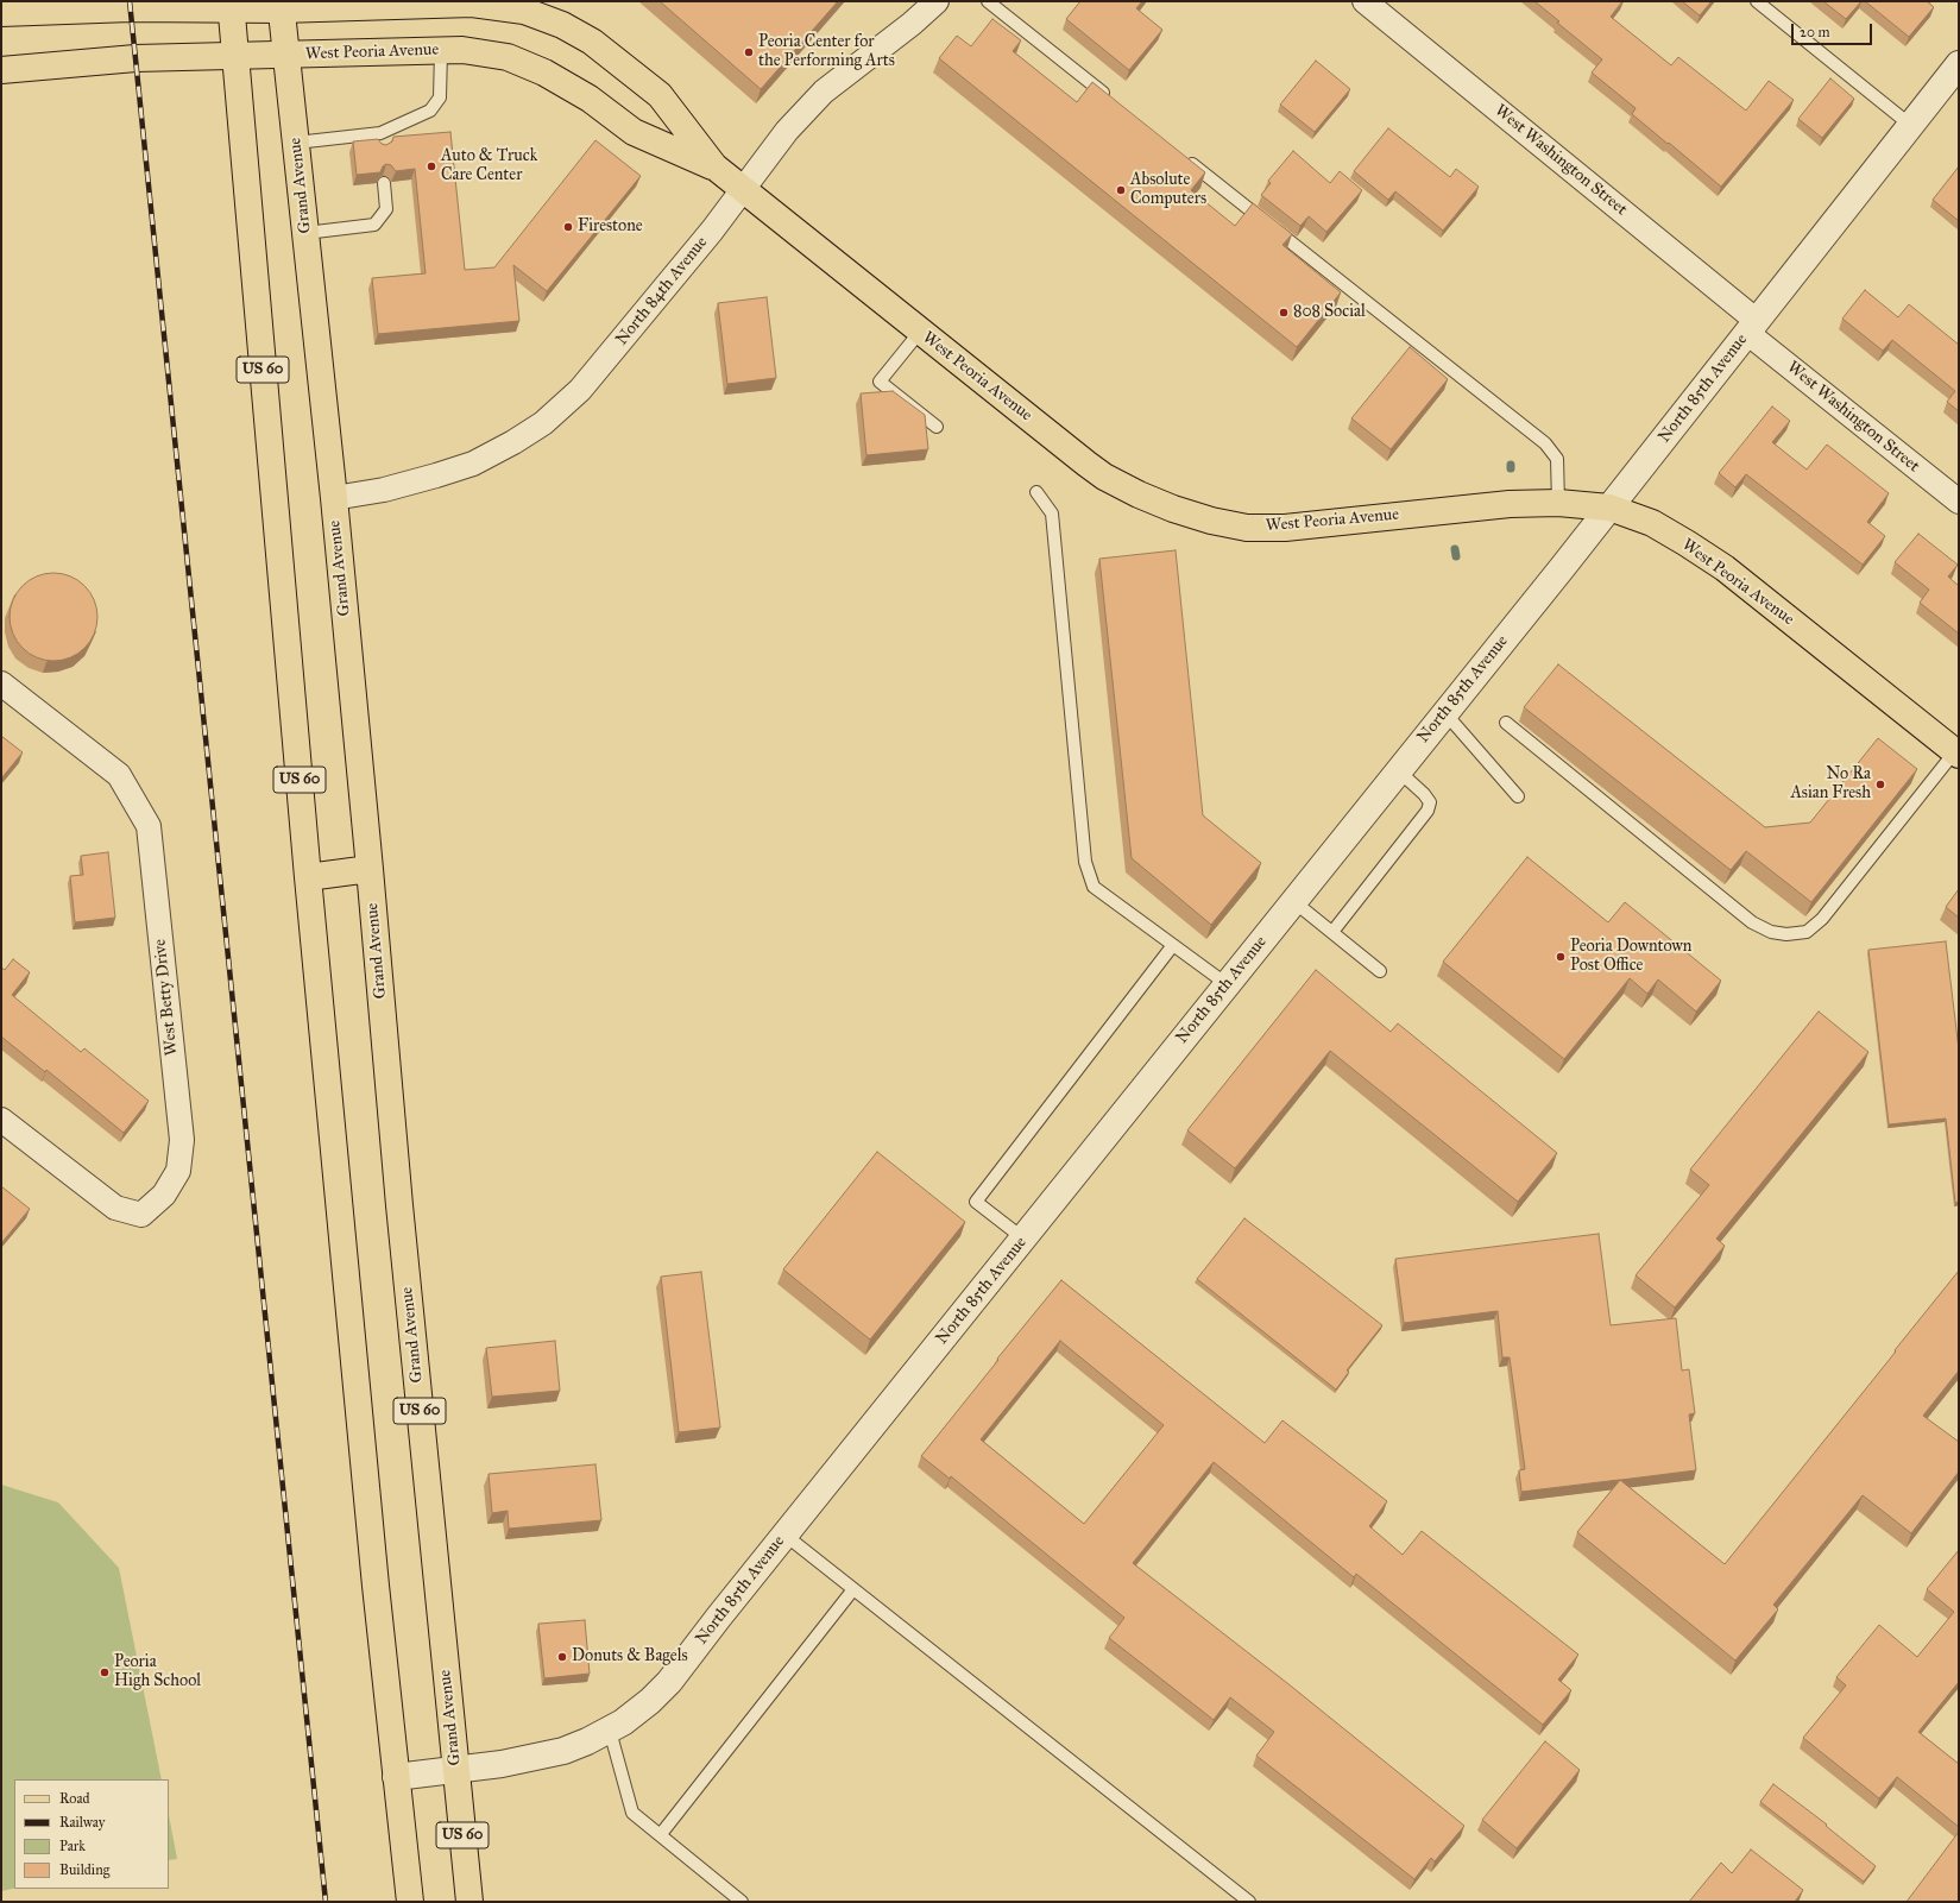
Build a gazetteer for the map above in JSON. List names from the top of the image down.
{
  "streets": {
    "main road": ["West Peoria Avenue", "Grand Avenue", "US 60"],
    "street": [
      "West Washington Street",
      "North 84th Avenue",
      "North 85th Avenue",
      "West Betty Drive"
    ]
  },
  "crossings": [
    ["West Peoria Avenue", "Grand Avenue"],
    ["West Peoria Avenue", "North 84th Avenue"],
    ["West Peoria Avenue", "US 60"],
    ["West Peoria Avenue", "North 85th Avenue"],
    ["West Washington Street", "North 85th Avenue"],
    ["Grand Avenue", "North 84th Avenue"],
    ["Grand Avenue", "North 85th Avenue"],
    ["US 60", "North 85th Avenue"]
  ],
  "places": [
    "Peoria Center for the Performing Arts",
    "Auto & Truck Care Center",
    "Absolute Computers",
    "Firestone",
    "808 Social",
    "No Ra Asian Fresh",
    "Peoria Downtown Post Office",
    "Donuts & Bagels",
    "Peoria High School"
  ],
  "legend": [
    "Road",
    "Railway",
    "Park",
    "Building"
  ],
  "scale_bar": "20 m"
}
